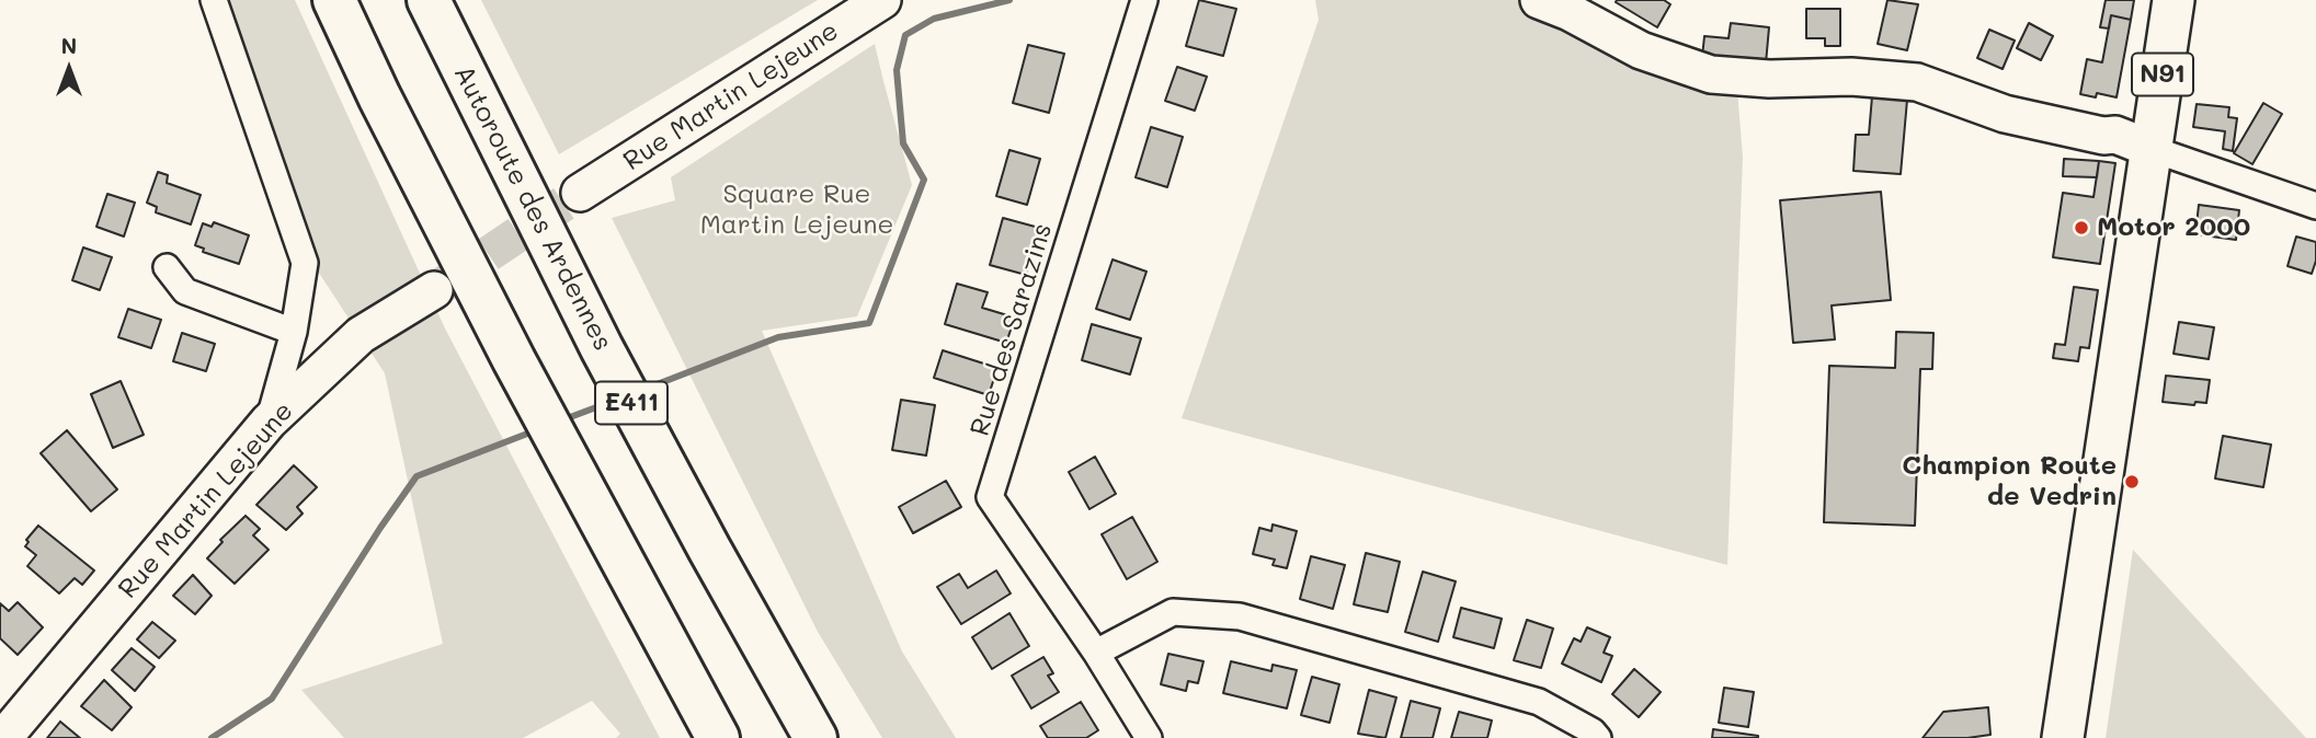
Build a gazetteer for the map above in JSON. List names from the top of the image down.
{
  "streets": {
    "highway": ["Autoroute des Ardennes", "E411"],
    "main road": ["N91"],
    "street": ["Rue Martin Lejeune", "Rue des Sarazins"]
  },
  "parks": ["Square Rue Martin Lejeune"],
  "places": ["Motor 2000", "Champion Route de Vedrin"],
  "north": "top"
}
